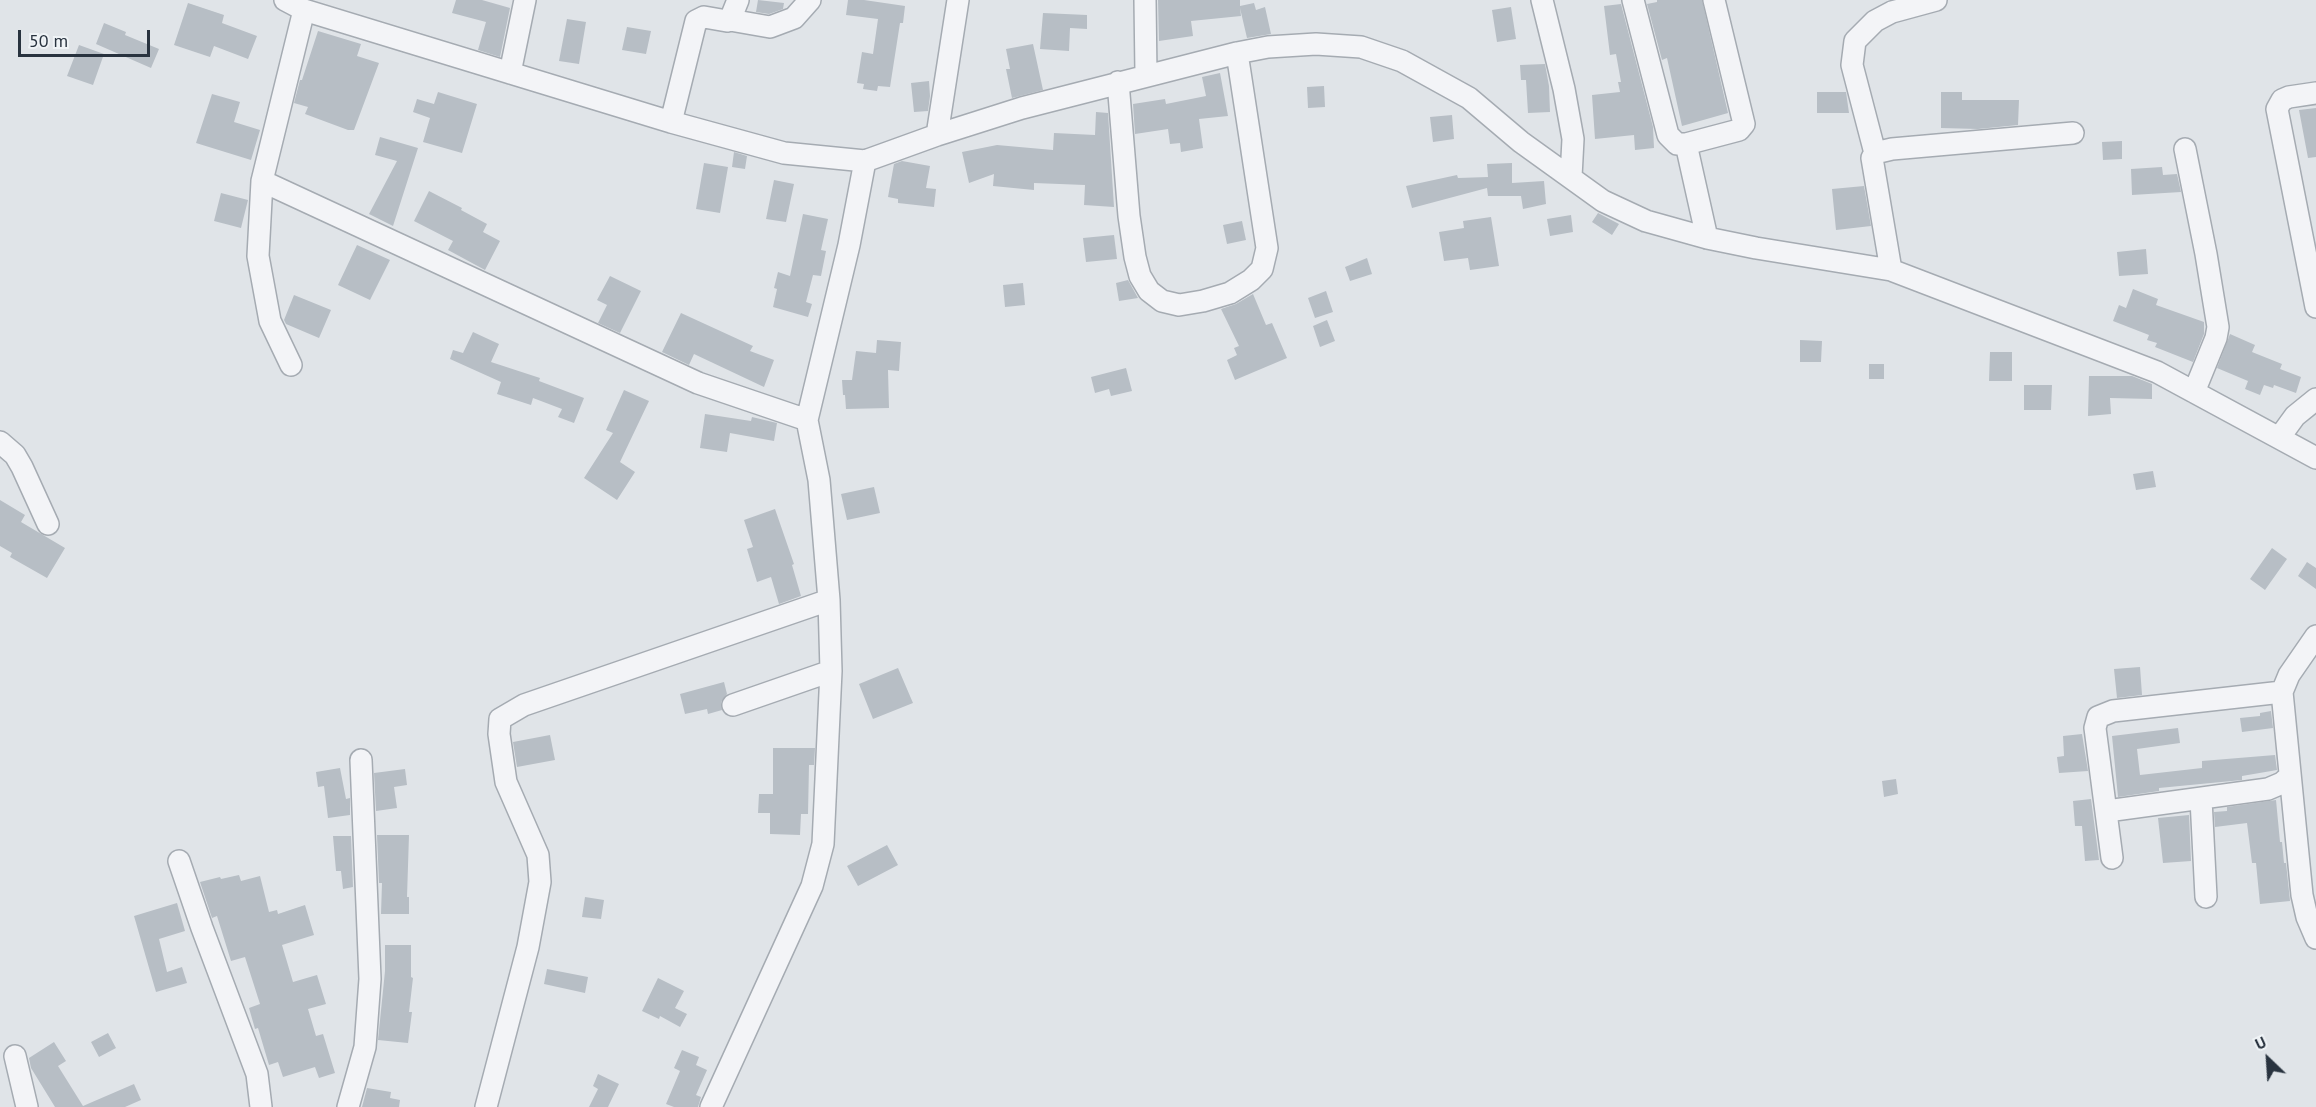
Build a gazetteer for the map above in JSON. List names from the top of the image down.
{
  "scale_bar": "50 m",
  "north": "top left"
}
